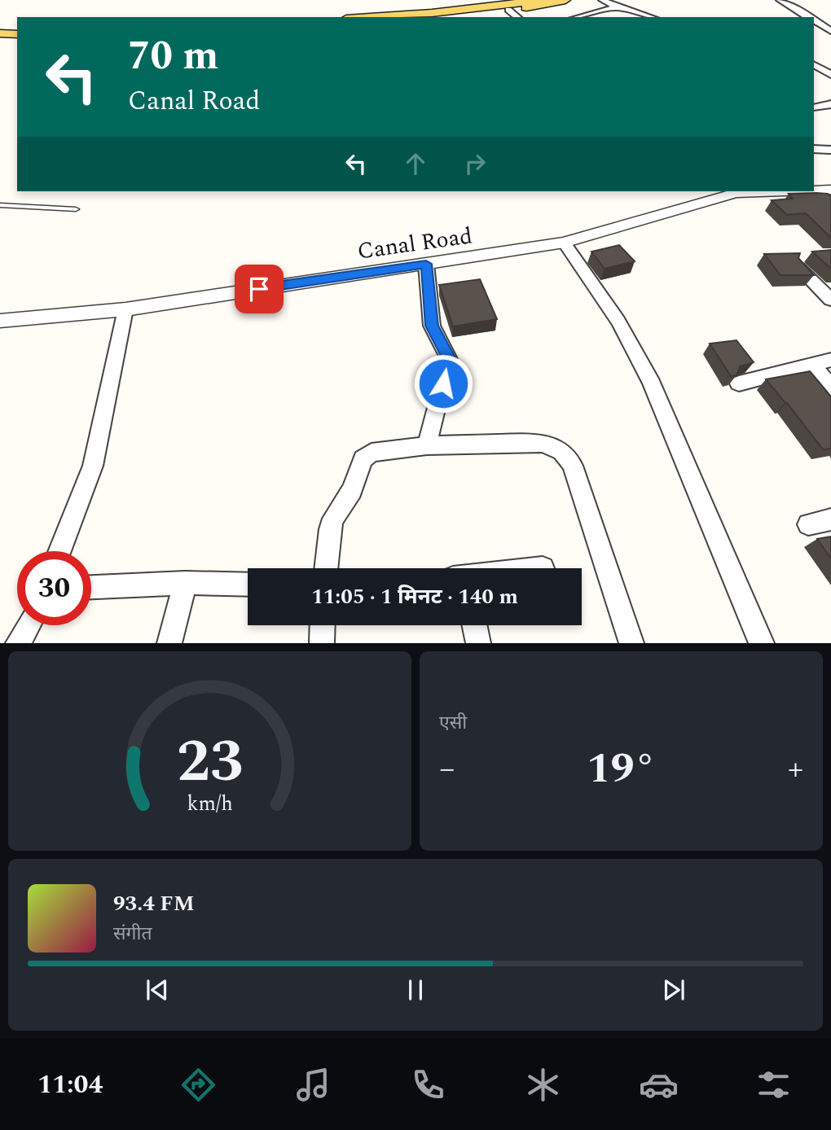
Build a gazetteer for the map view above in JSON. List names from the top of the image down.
{
  "streets": {
    "street": ["Canal Road"]
  },
  "page": {
    "turn": ["70 m", "Canal Road"],
    "limit": "30",
    "trip": "11:05 · 1 मिनट · 140 m",
    "tile": "एसी",
    "heat": ["−", "19°", "+"],
    "song": ["93.4 FM", "संगीत"],
    "tabs": "11:04",
    "gauge": ["23", "km/h"]
  }
}
